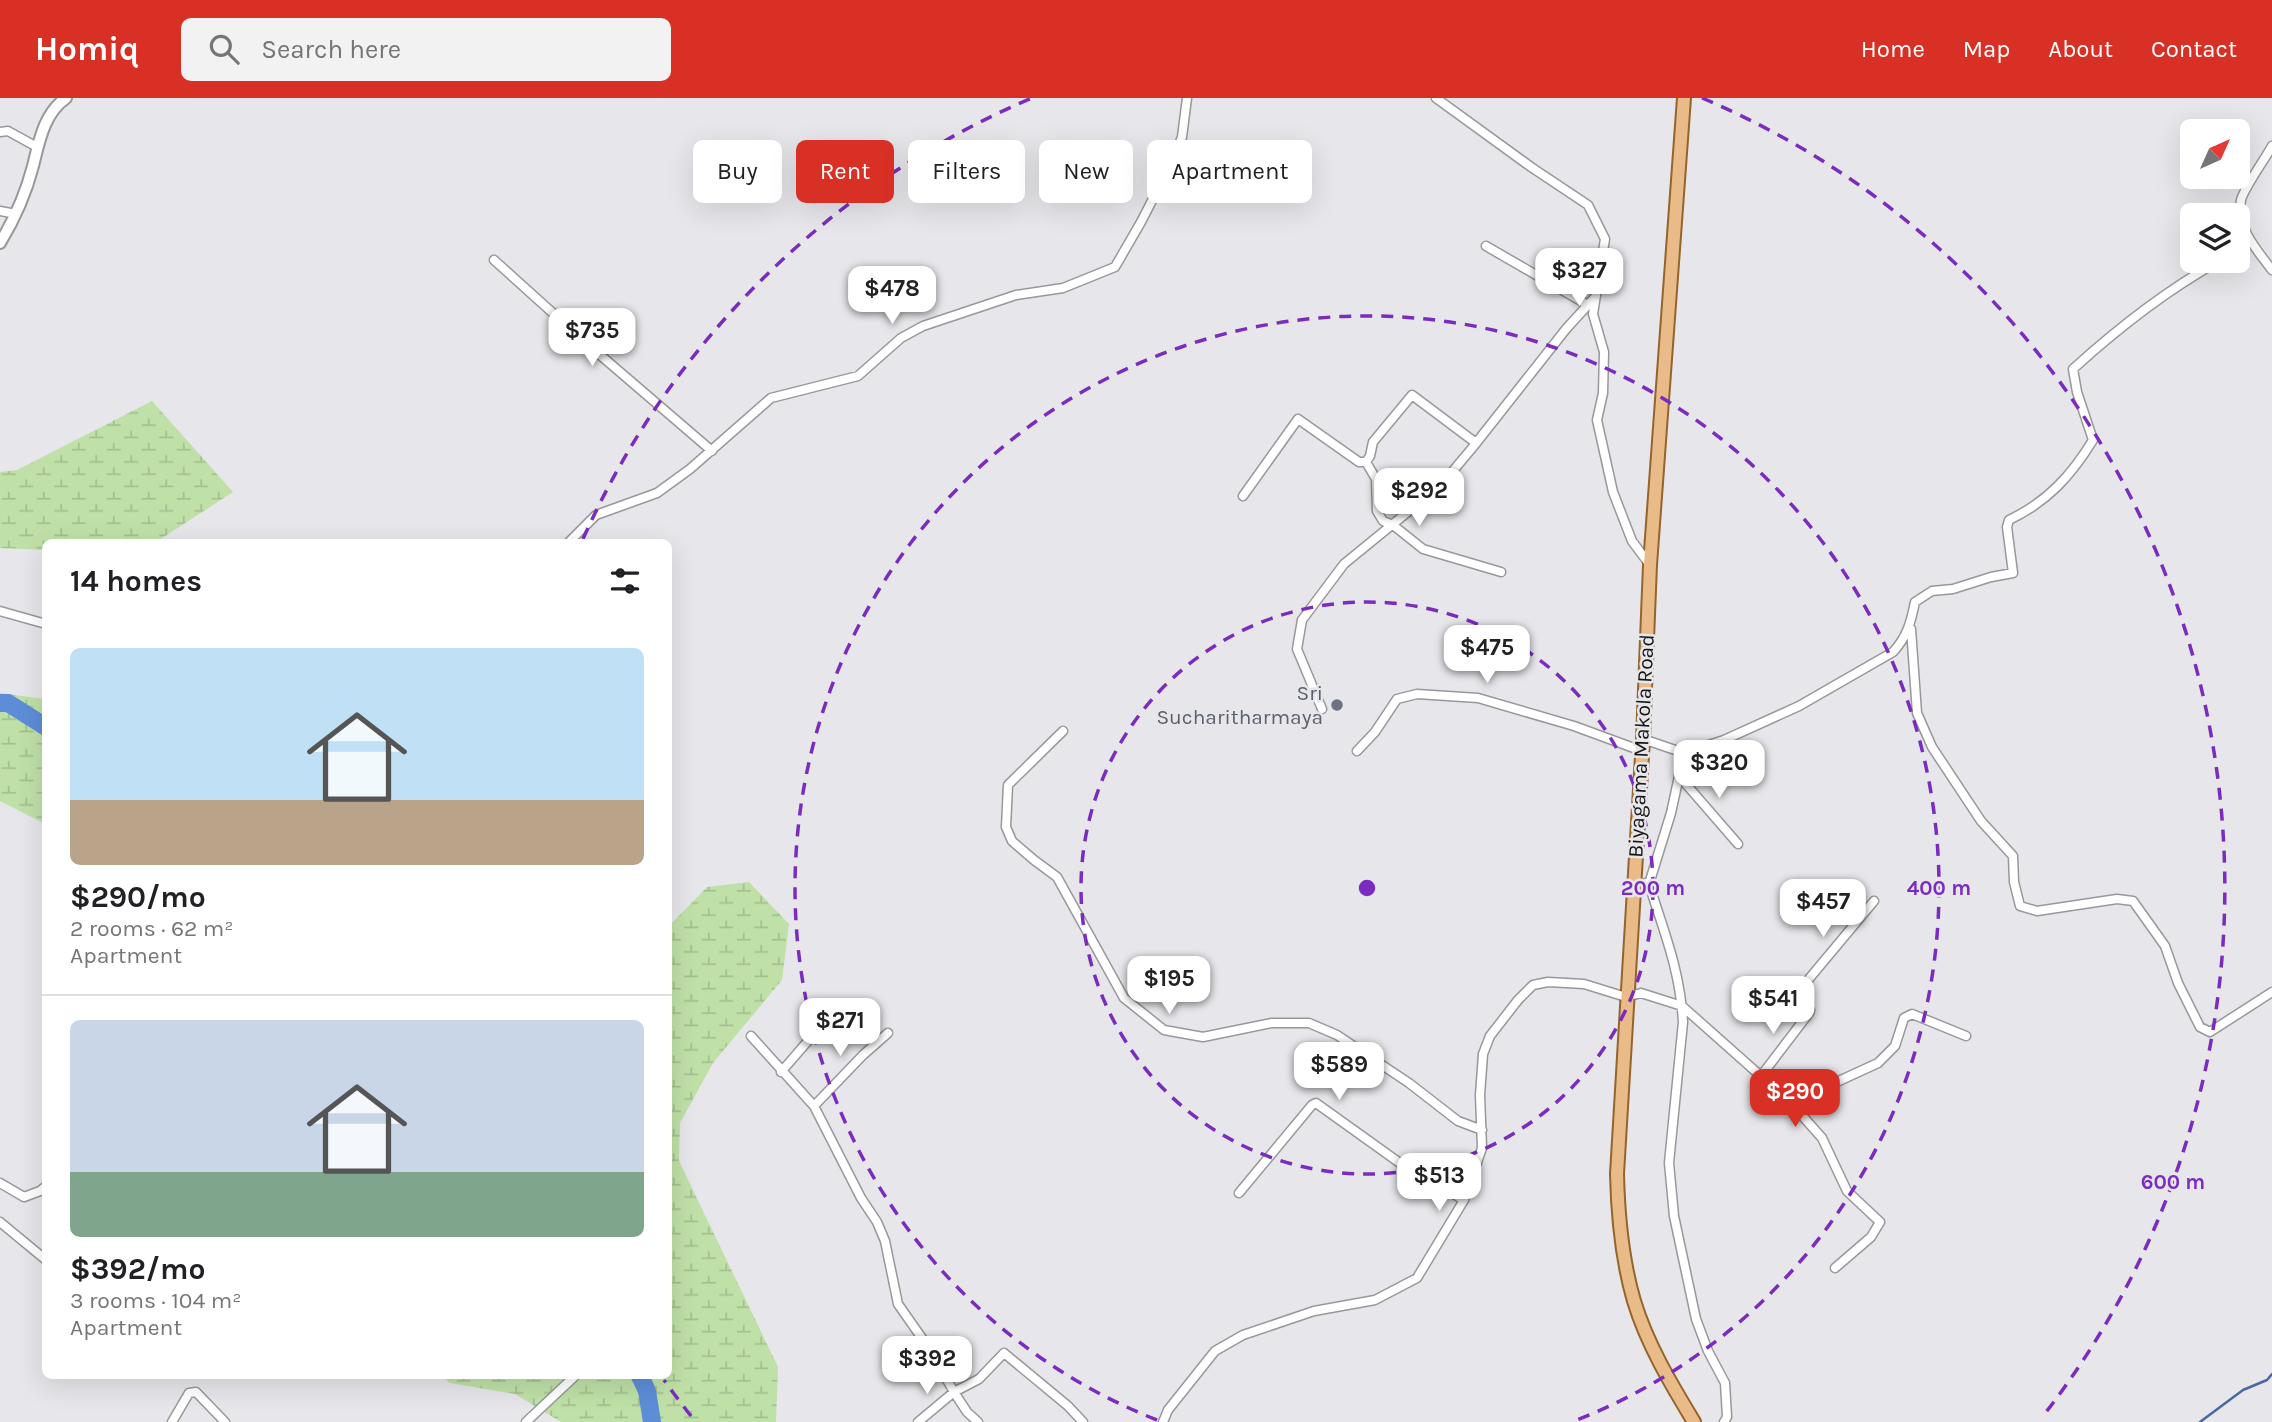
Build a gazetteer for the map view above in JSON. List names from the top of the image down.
{
  "streets": {
    "main road": ["Biyagama Makola Road"]
  },
  "places": ["Sri Sucharitharmaya"],
  "north": "top right",
  "page": {
    "header": "Homiq",
    "search": "Search here",
    "nav": [
      "Home",
      "Map",
      "About",
      "Contact"
    ],
    "chip": [
      "Buy",
      "Rent",
      "Filters",
      "New",
      "Apartment"
    ],
    "price": [
      "$327",
      "$478",
      "$735",
      "$292",
      "$475",
      "$320",
      "$457",
      "$195",
      "$541",
      "$271",
      "$589",
      "$290",
      "$513",
      "$392"
    ],
    "heading": "14 homes",
    "list": [
      {
        "name": "$290/mo",
        "note": "2 rooms · 62 m² · Apartment"
      },
      {
        "name": "$392/mo",
        "note": "3 rooms · 104 m² · Apartment"
      }
    ]
  },
  "rings": ["200 m", "400 m", "600 m"]
}
